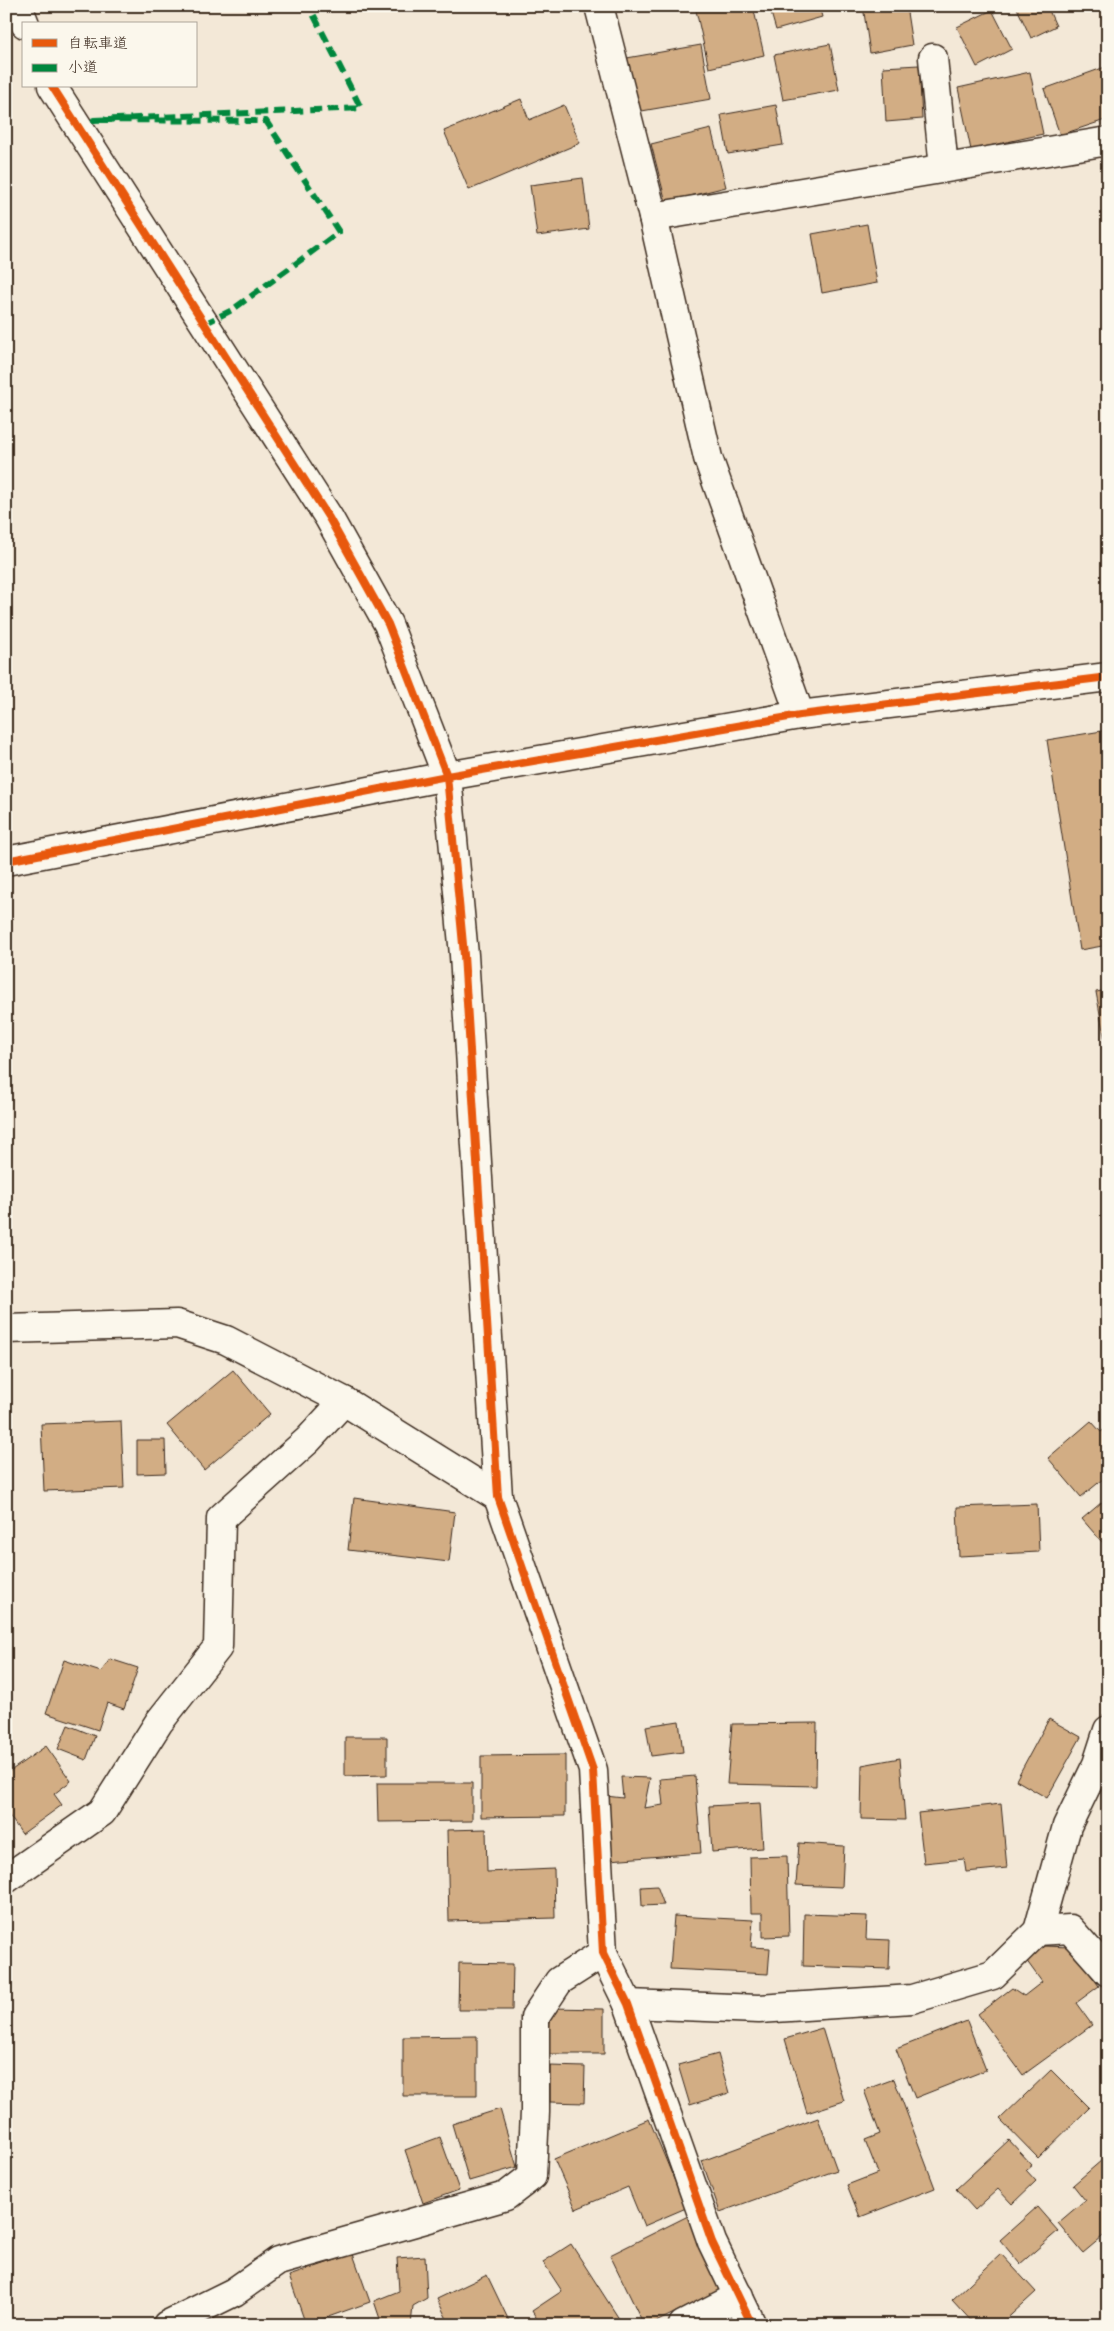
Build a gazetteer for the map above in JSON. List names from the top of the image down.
{
  "legend": ["自転車道", "小道"]
}
